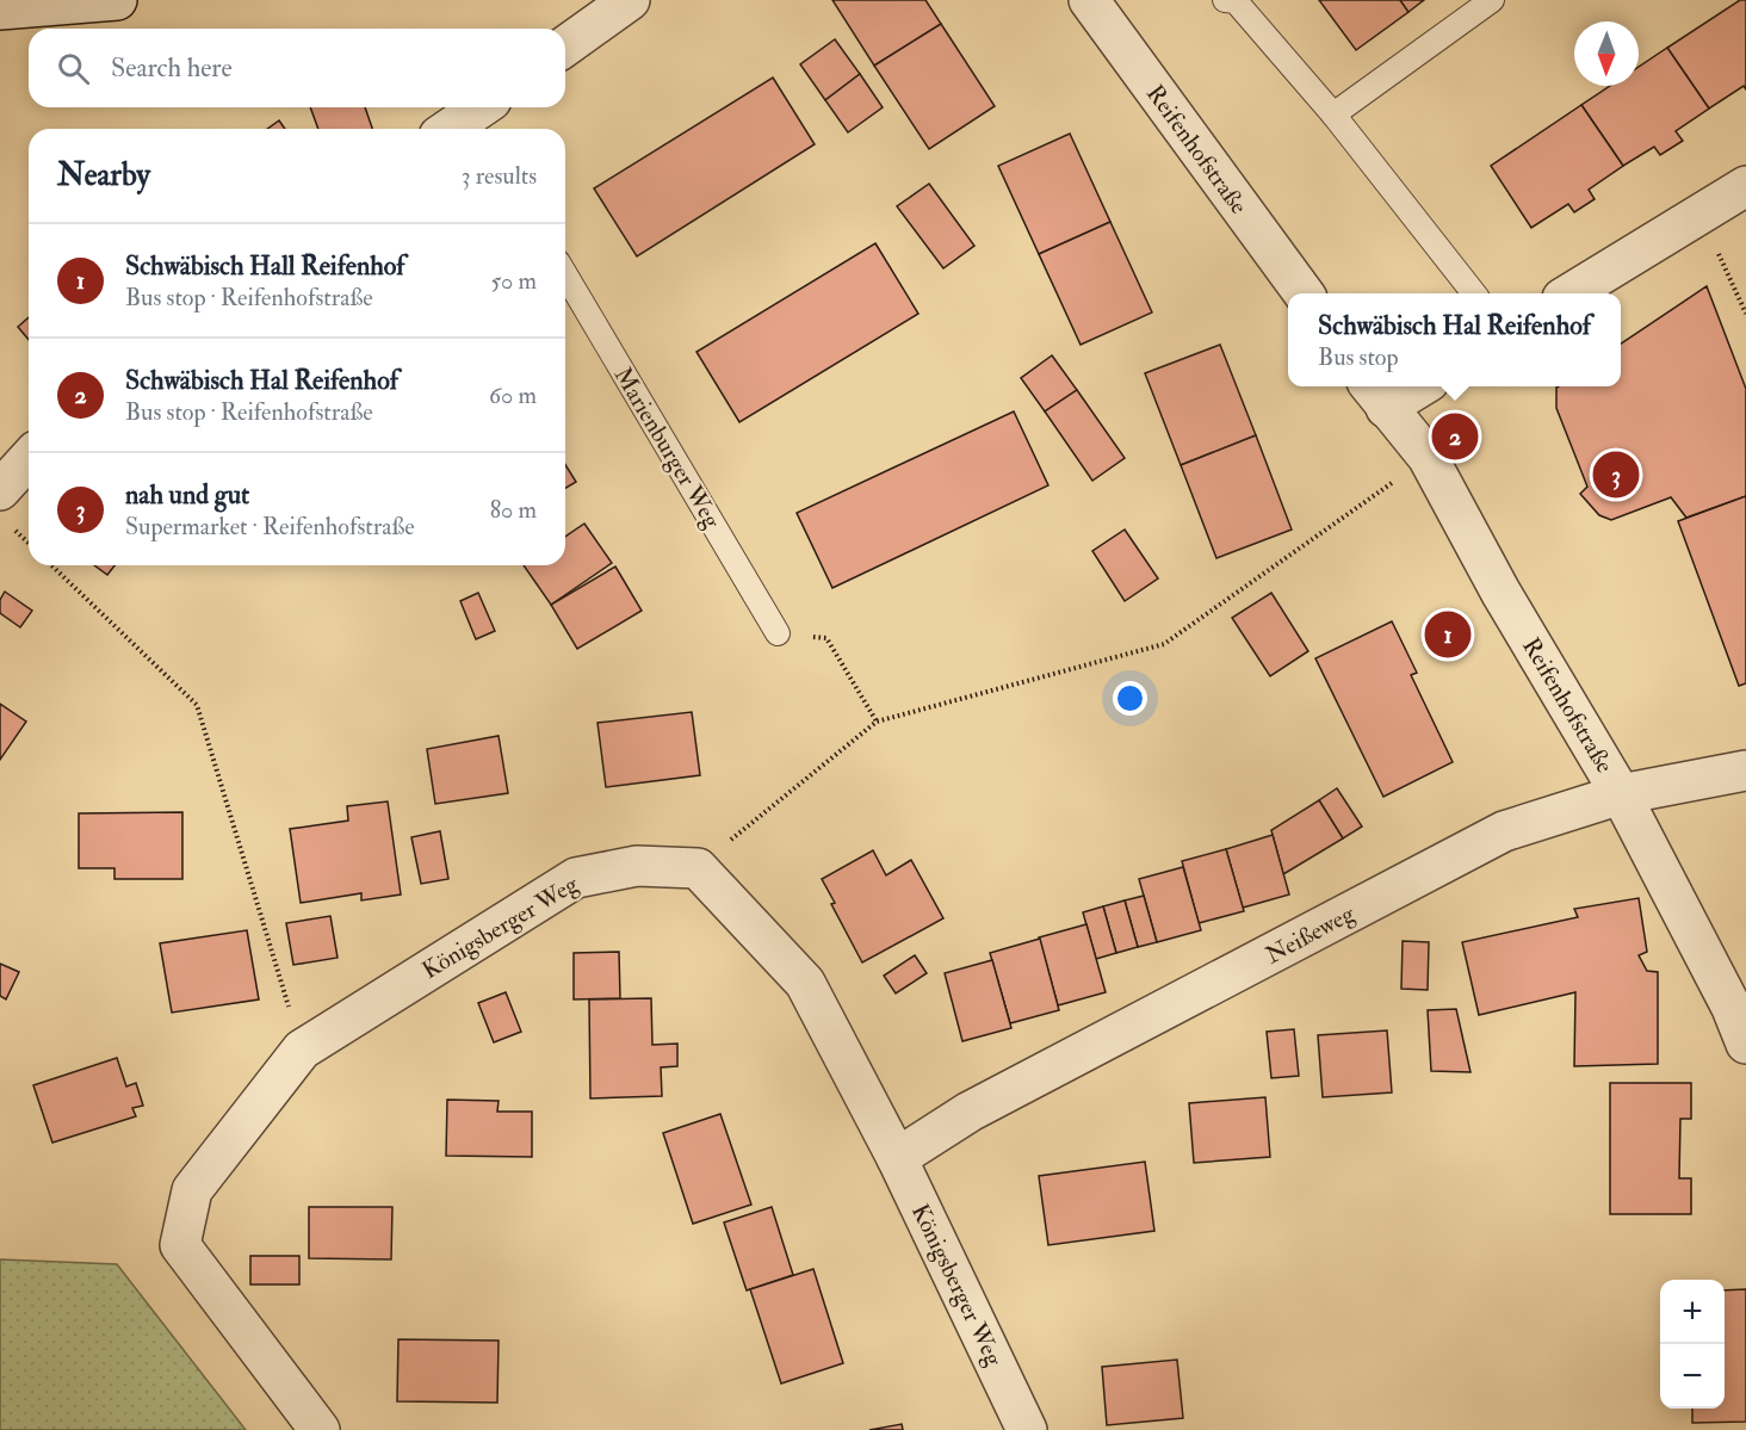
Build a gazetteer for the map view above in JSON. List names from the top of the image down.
{
  "streets": {
    "street": ["Reifenhofstraße", "Königsberger Weg", "Neißeweg"],
    "lane": ["Marienburger Weg"]
  },
  "crossings": [
    ["Reifenhofstraße", "Neißeweg"],
    ["Königsberger Weg", "Neißeweg"]
  ],
  "north": "bottom",
  "page": {
    "search": "Search here",
    "heading": ["Nearby", "3 results"],
    "list": [
      {
        "mark": "1",
        "name": "Schwäbisch Hall Reifenhof",
        "note": "Bus stop · Reifenhofstraße",
        "value": "50 m"
      },
      {
        "mark": "2",
        "name": "Schwäbisch Hal Reifenhof",
        "note": "Bus stop · Reifenhofstraße",
        "value": "60 m"
      },
      {
        "mark": "3",
        "name": "nah und gut",
        "note": "Supermarket · Reifenhofstraße",
        "value": "80 m"
      }
    ],
    "popup": ["Schwäbisch Hal Reifenhof", "Bus stop"],
    "pins": ["2", "3", "1"],
    "map_buttons": ["+", "−"]
  }
}
